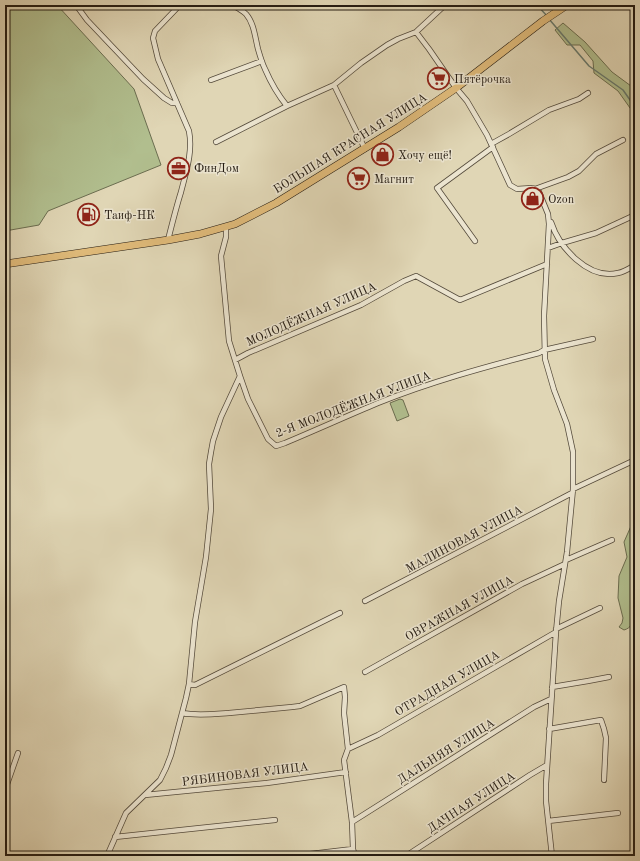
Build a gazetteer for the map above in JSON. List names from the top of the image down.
{
  "streets": {
    "main road": ["БОЛЬШАЯ КРАСНАЯ УЛИЦА"],
    "street": [
      "МОЛОДЁЖНАЯ УЛИЦА",
      "2-Я МОЛОДЁЖНАЯ УЛИЦА",
      "МАЛИНОВАЯ УЛИЦА",
      "ОВРАЖНАЯ УЛИЦА",
      "ОТРАДНАЯ УЛИЦА",
      "ДАЛЬНЯЯ УЛИЦА",
      "РЯБИНОВАЯ УЛИЦА",
      "ДАЧНАЯ УЛИЦА"
    ]
  },
  "crossings": [
    ["БОЛЬШАЯ КРАСНАЯ УЛИЦА", "2-Я МОЛОДЁЖНАЯ УЛИЦА"],
    ["МОЛОДЁЖНАЯ УЛИЦА", "2-Я МОЛОДЁЖНАЯ УЛИЦА"]
  ],
  "places": {
    "supermarket": ["Пятёрочка", "Магнит"],
    "shop": ["Хочу ещё!", "Ozon"],
    "office": ["ФинДом"],
    "fuel station": ["Таиф-НК"]
  }
}
